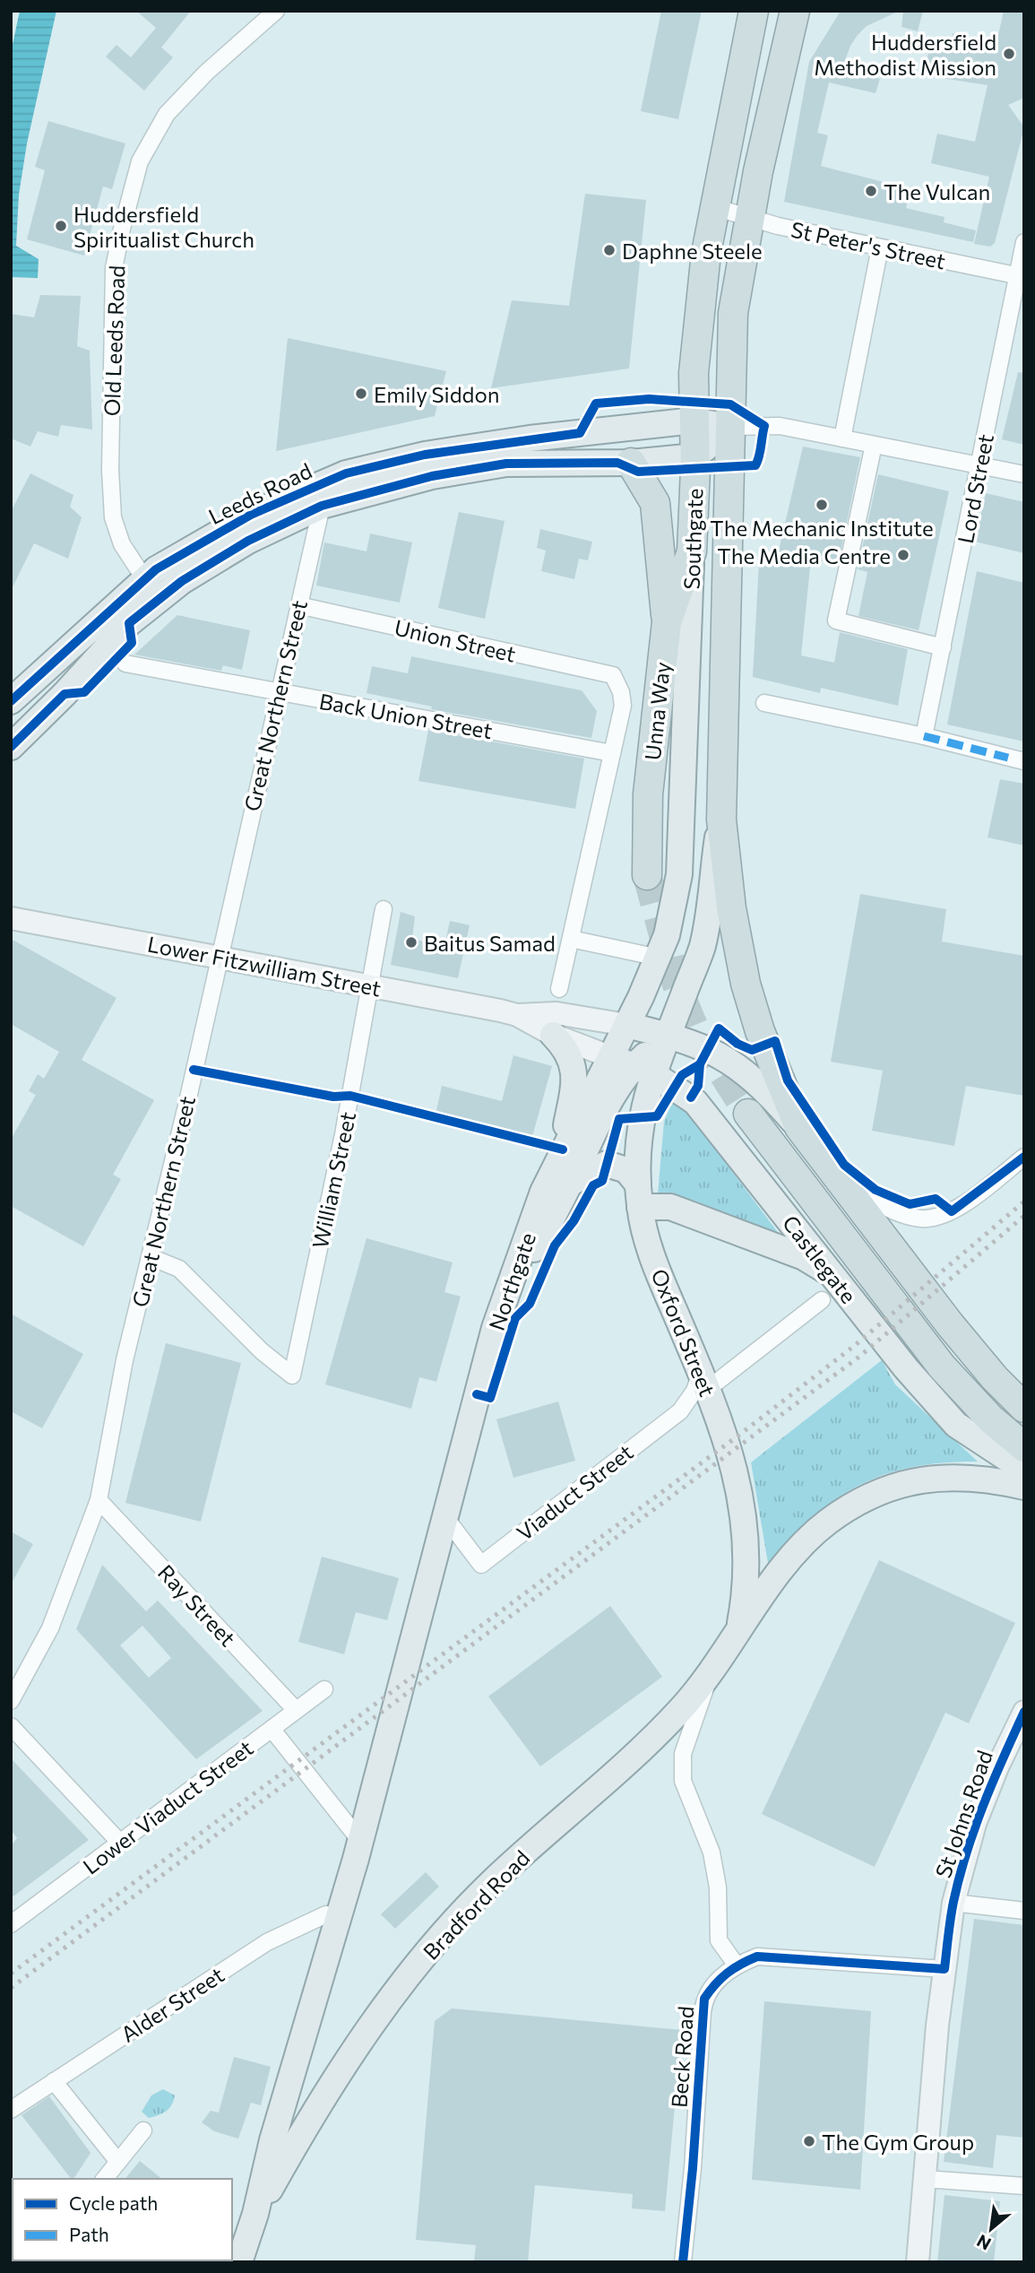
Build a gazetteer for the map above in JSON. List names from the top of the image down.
{
  "streets": {
    "highway": ["Southgate", "Unna Way", "Castlegate"],
    "main road": [
      "Leeds Road",
      "Northgate",
      "Oxford Street",
      "Bradford Road"
    ],
    "street": [
      "St Peter's Street",
      "Old Leeds Road",
      "Lord Street",
      "Union Street",
      "Great Northern Street",
      "Back Union Street",
      "Lower Fitzwilliam Street",
      "William Street",
      "Viaduct Street",
      "Ray Street",
      "Lower Viaduct Street",
      "St Johns Road",
      "Alder Street",
      "Beck Road"
    ]
  },
  "crossings": [
    ["St Peter's Street", "Lord Street"],
    ["St Peter's Street", "Southgate"],
    ["Old Leeds Road", "Leeds Road"],
    ["Leeds Road", "Southgate"],
    ["Leeds Road", "Great Northern Street"],
    ["Southgate", "Unna Way"],
    ["Southgate", "Lower Fitzwilliam Street"],
    ["Southgate", "Northgate"],
    ["Union Street", "Great Northern Street"],
    ["Union Street", "Back Union Street"],
    ["Great Northern Street", "Back Union Street"],
    ["Great Northern Street", "Lower Fitzwilliam Street"],
    ["Great Northern Street", "William Street"],
    ["Great Northern Street", "Ray Street"],
    ["Lower Fitzwilliam Street", "William Street"],
    ["Lower Fitzwilliam Street", "Castlegate"],
    ["Lower Fitzwilliam Street", "Northgate"],
    ["Lower Fitzwilliam Street", "Oxford Street"],
    ["Castlegate", "Northgate"],
    ["Castlegate", "Oxford Street"],
    ["Northgate", "Oxford Street"],
    ["Northgate", "Viaduct Street"],
    ["Northgate", "Bradford Road"],
    ["Oxford Street", "Viaduct Street"],
    ["Oxford Street", "Bradford Road"],
    ["Ray Street", "Lower Viaduct Street"],
    ["St Johns Road", "Beck Road"],
    ["Bradford Road", "Alder Street"]
  ],
  "places": [
    "Huddersfield Methodist Mission",
    "The Vulcan",
    "Huddersfield Spiritualist Church",
    "Daphne Steele",
    "Emily Siddon",
    "The Mechanic Institute",
    "The Media Centre",
    "Baitus Samad",
    "The Gym Group"
  ],
  "legend": ["Cycle path", "Path"],
  "north": "bottom left"
}
